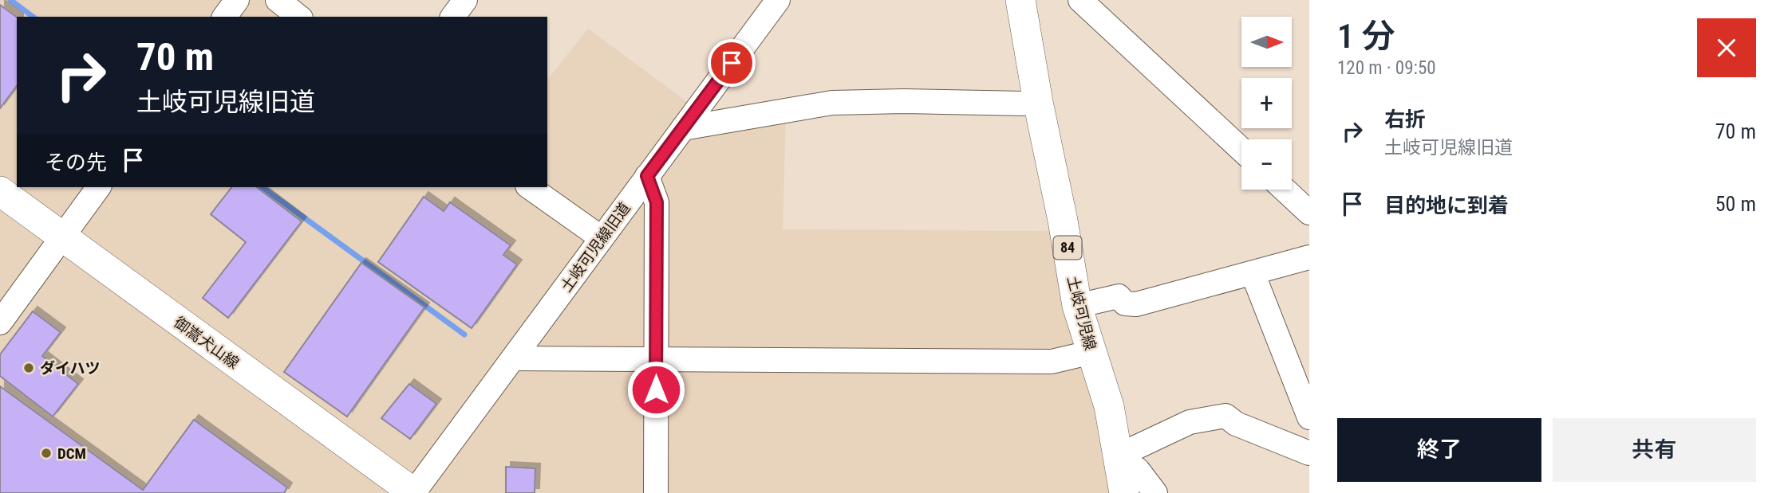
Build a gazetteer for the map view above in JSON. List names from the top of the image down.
{
  "streets": {
    "main road": ["84", "土岐可児線", "御嵩犬山線"],
    "street": ["土岐可児線旧道"]
  },
  "crossings": [
    ["土岐可児線旧道", "御嵩犬山線"]
  ],
  "places": ["ダイハツ", "DCM"],
  "north": "right",
  "page": {
    "heading": ["1 分", "120 m · 09:50"],
    "map_buttons": ["+", "−"],
    "turn": ["70 m", "土岐可児線旧道"],
    "list": [
      {
        "name": "右折",
        "note": "土岐可児線旧道",
        "value": "70 m"
      },
      {
        "name": "目的地に到着",
        "value": "50 m"
      }
    ],
    "then": "その先",
    "buttons": ["終了", "共有"]
  }
}
